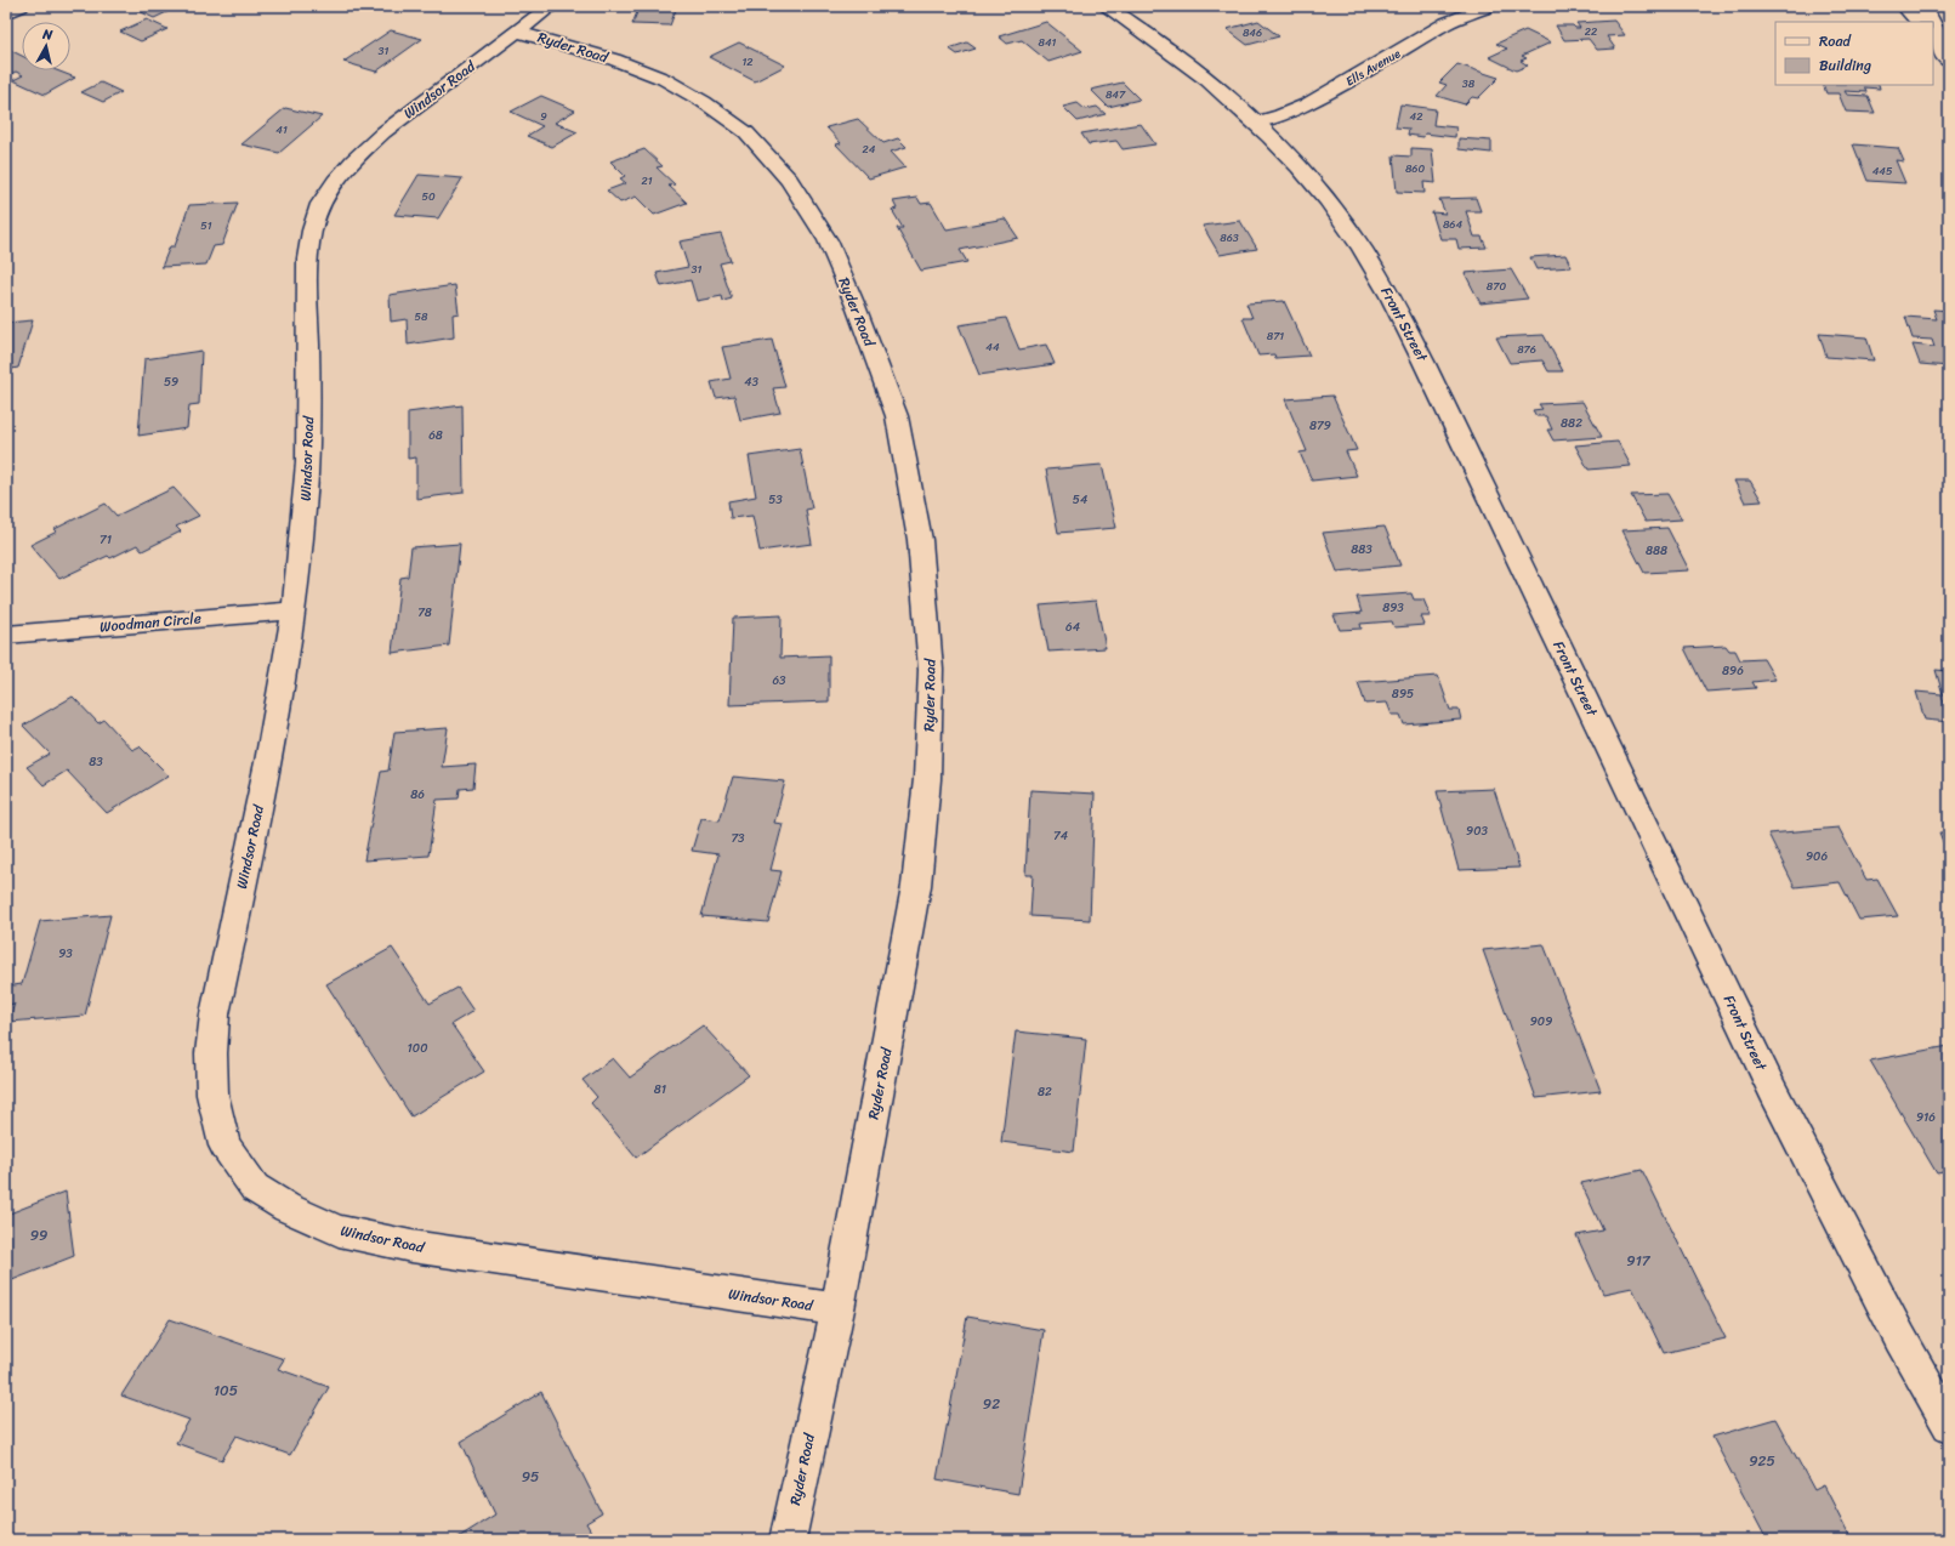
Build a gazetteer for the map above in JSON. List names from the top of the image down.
{
  "streets": {
    "main road": [
      "Ryder Road",
      "Ells Avenue",
      "Windsor Road",
      "Front Street",
      "Woodman Circle"
    ]
  },
  "crossings": [
    ["Ryder Road", "Windsor Road"],
    ["Ells Avenue", "Front Street"],
    ["Windsor Road", "Woodman Circle"]
  ],
  "house_numbers": [
    "22",
    "846",
    "841",
    "31",
    "12",
    "38",
    "847",
    "9",
    "42",
    "41",
    "24",
    "860",
    "445",
    "21",
    "50",
    "864",
    "51",
    "863",
    "31",
    "870",
    "58",
    "871",
    "44",
    "876",
    "59",
    "43",
    "882",
    "879",
    "68",
    "53",
    "54",
    "71",
    "883",
    "888",
    "893",
    "78",
    "64",
    "896",
    "63",
    "895",
    "83",
    "86",
    "903",
    "74",
    "73",
    "906",
    "93",
    "909",
    "100",
    "81",
    "82",
    "916",
    "99",
    "917",
    "105",
    "92",
    "925",
    "95"
  ],
  "legend": ["Road", "Building"],
  "north": "top"
}
